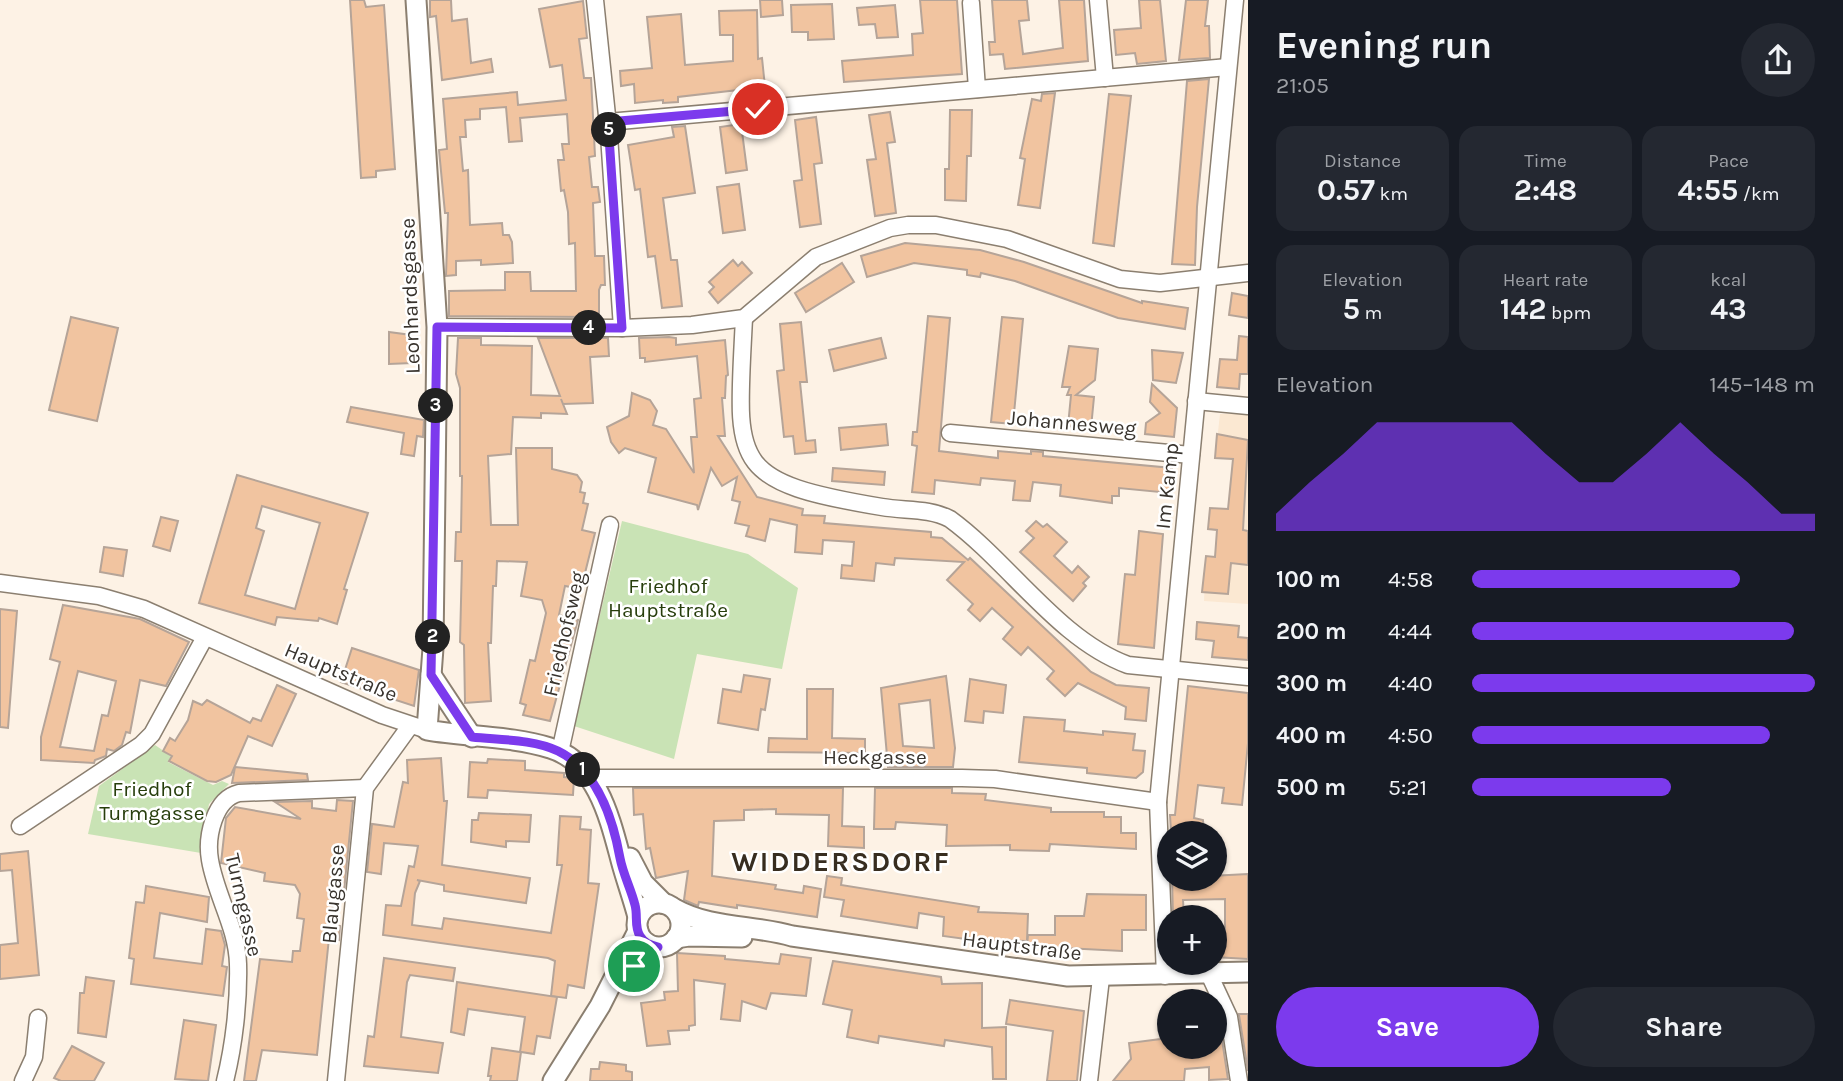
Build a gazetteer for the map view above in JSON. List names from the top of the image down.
{
  "streets": {
    "street": [
      "Leonhardsgasse",
      "Johannesweg",
      "Im Kamp",
      "Friedhofsweg",
      "Hauptstraße",
      "Heckgasse",
      "Blaugasse",
      "Turmgasse"
    ]
  },
  "crossings": [
    ["Leonhardsgasse", "Hauptstraße"],
    ["Johannesweg", "Im Kamp"],
    ["Im Kamp", "Hauptstraße"],
    ["Im Kamp", "Heckgasse"],
    ["Friedhofsweg", "Hauptstraße"],
    ["Hauptstraße", "Heckgasse"],
    ["Blaugasse", "Turmgasse"]
  ],
  "districts": ["WIDDERSDORF"],
  "parks": ["Friedhof Hauptstraße", "Friedhof Turmgasse"],
  "page": {
    "heading": ["Evening run", "21:05"],
    "pins": [
      "5",
      "4",
      "3",
      "2",
      "1"
    ],
    "stats": [
      ["Distance", "0.57 km"],
      ["Time", "2:48"],
      ["Pace", "4:55 /km"],
      ["Elevation", "5 m"],
      ["Heart rate", "142 bpm"],
      ["kcal", "43"]
    ],
    "chart": ["Elevation", "145–148 m"],
    "list": [
      {
        "name": "100 m",
        "note": "4:58"
      },
      {
        "name": "200 m",
        "note": "4:44"
      },
      {
        "name": "300 m",
        "note": "4:40"
      },
      {
        "name": "400 m",
        "note": "4:50"
      },
      {
        "name": "500 m",
        "note": "5:21"
      }
    ],
    "map_buttons": ["+", "−"],
    "buttons": ["Save", "Share"]
  }
}
